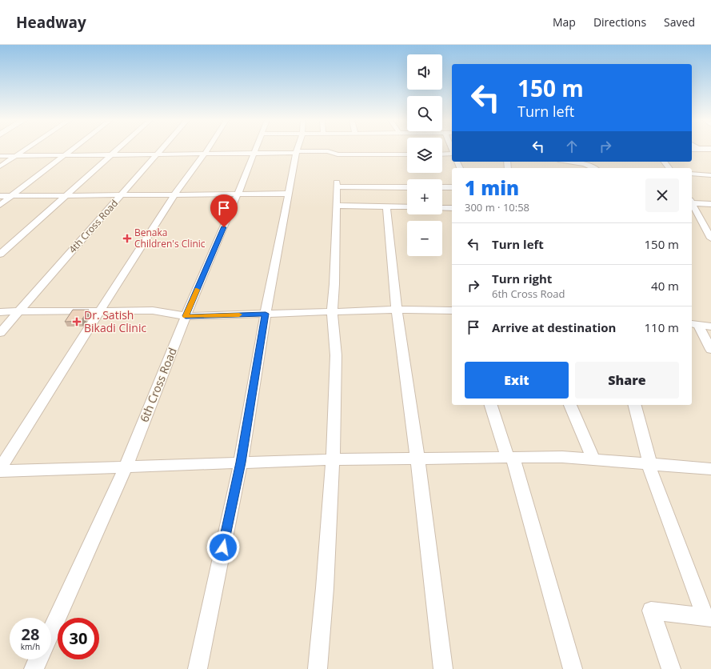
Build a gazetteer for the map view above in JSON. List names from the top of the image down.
{
  "streets": {
    "street": ["4th Cross Road", "6th Cross Road"]
  },
  "places": {
    "health": ["Benaka Children's Clinic", "Dr. Satish Bikadi Clinic"]
  },
  "page": {
    "header": "Headway",
    "nav": ["Map", "Directions", "Saved"],
    "map_buttons": ["+", "−"],
    "turn": ["150 m", "Turn left"],
    "heading": ["1 min", "300 m · 10:58"],
    "list": [
      {
        "name": "Turn left",
        "value": "150 m"
      },
      {
        "name": "Turn right",
        "note": "6th Cross Road",
        "value": "40 m"
      },
      {
        "name": "Arrive at destination",
        "value": "110 m"
      }
    ],
    "buttons": ["Exit", "Share"],
    "speed": "28 km/h",
    "limit": "30"
  }
}
